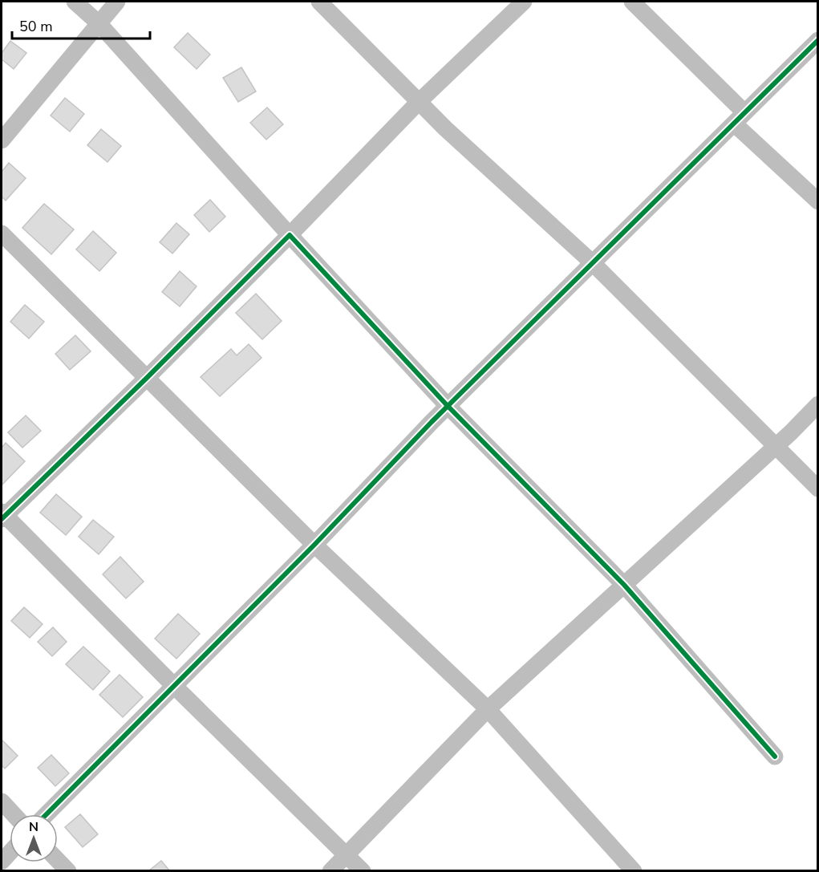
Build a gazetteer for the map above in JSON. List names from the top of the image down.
{
  "scale_bar": "50 m",
  "north": "top"
}
